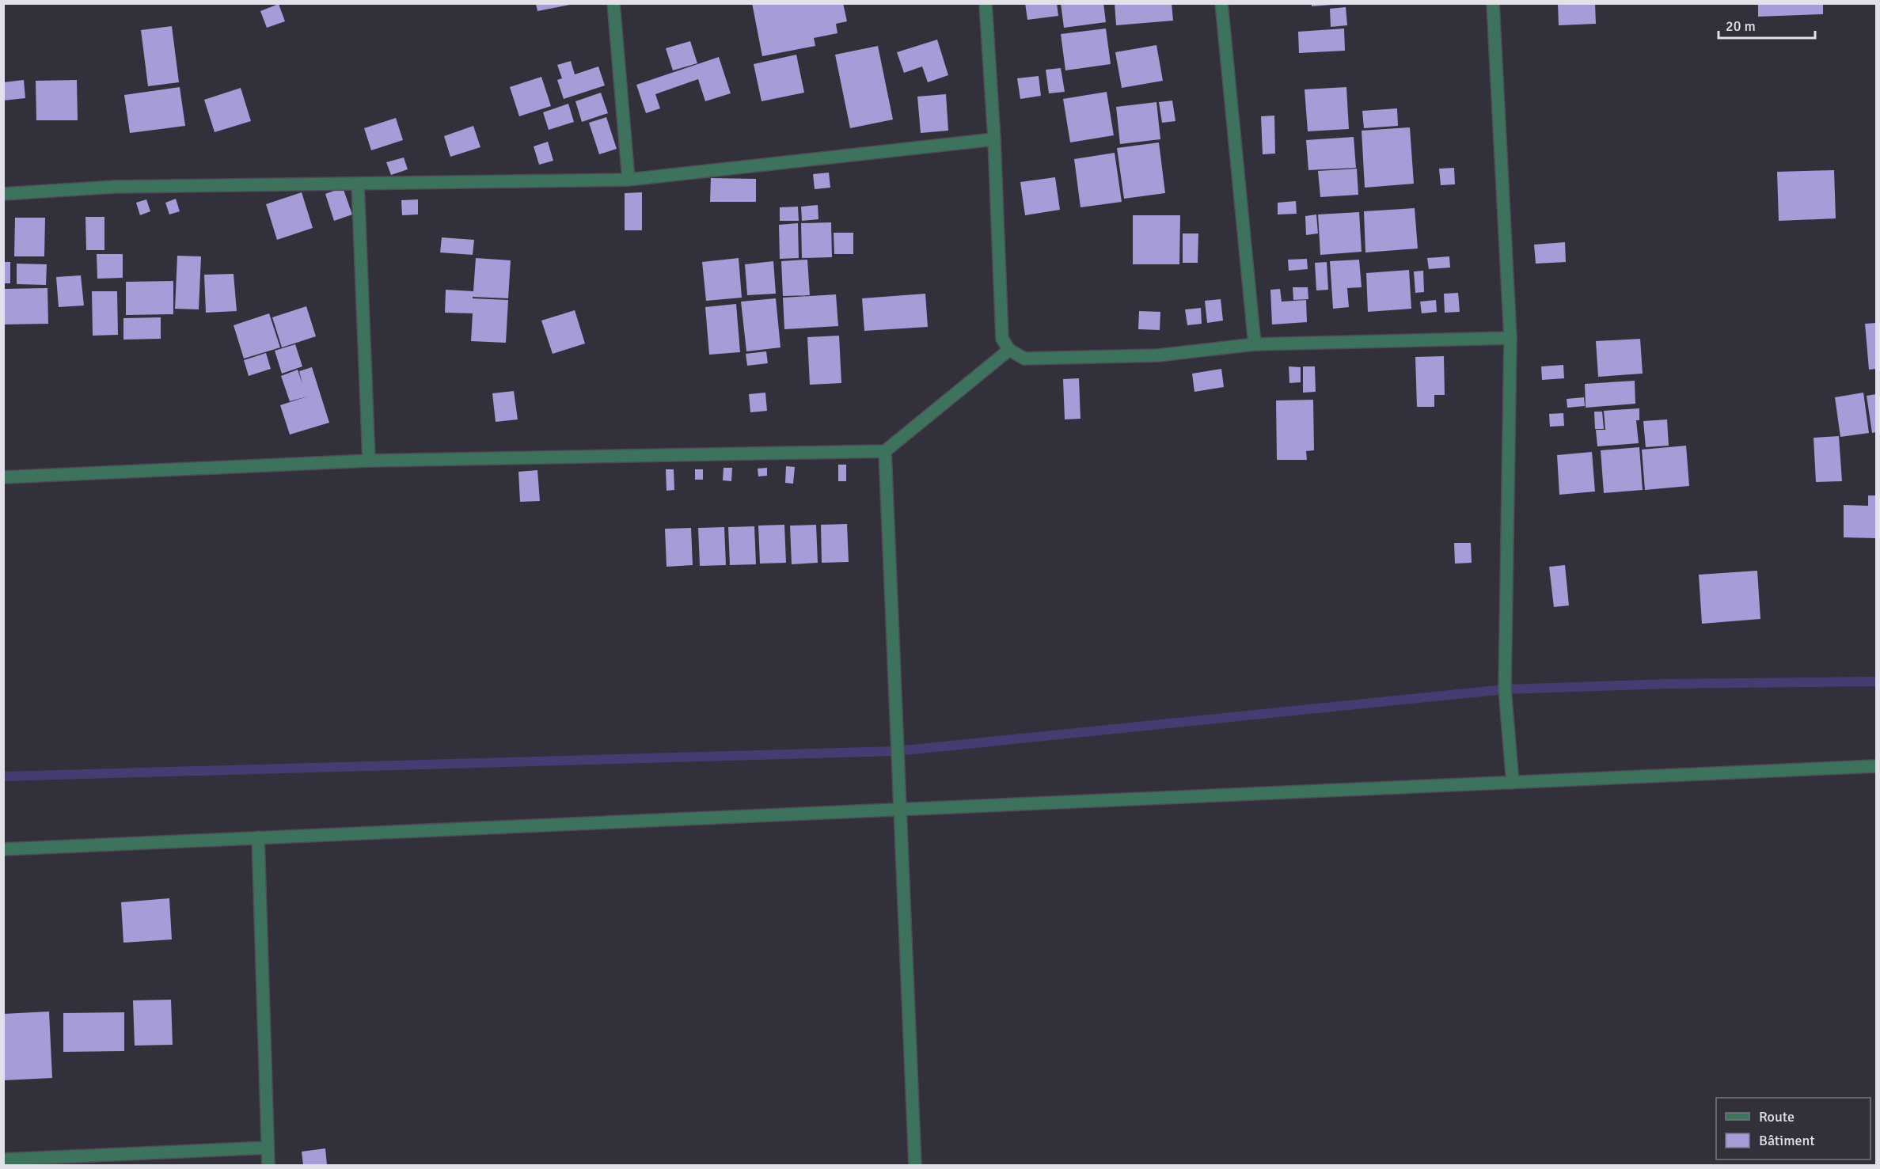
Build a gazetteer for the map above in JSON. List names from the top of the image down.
{
  "legend": ["Route", "Bâtiment"],
  "scale_bar": "20 m"
}
